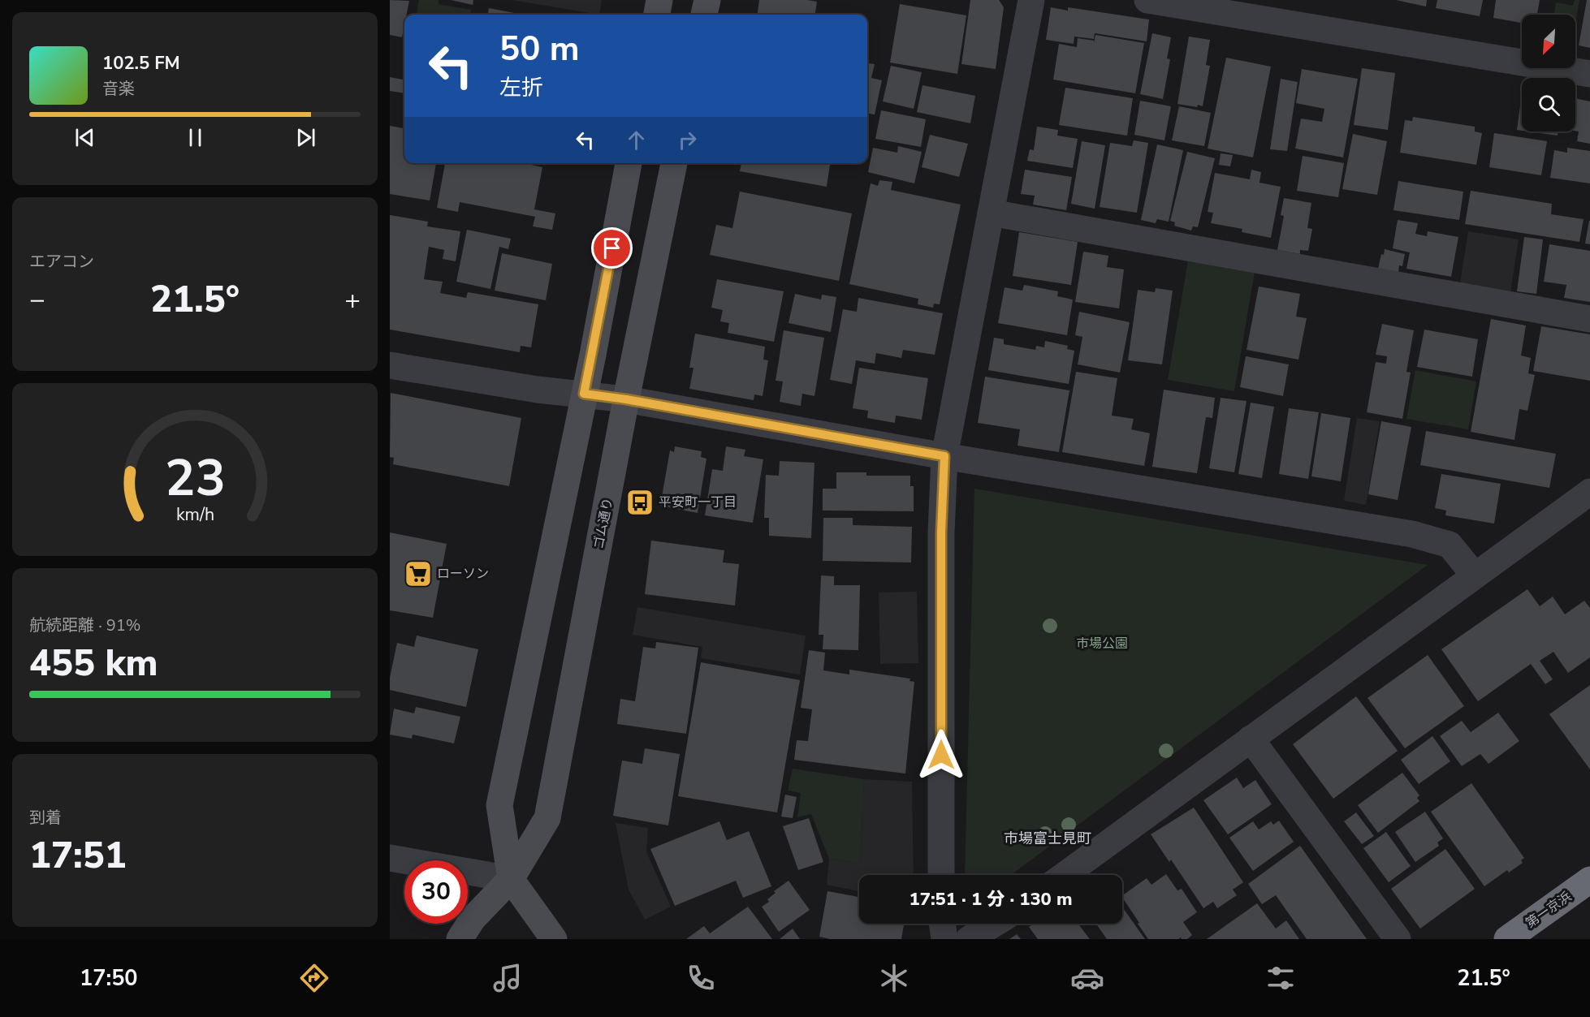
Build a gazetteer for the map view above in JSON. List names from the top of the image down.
{
  "streets": {
    "highway": ["第一京浜"],
    "street": ["ゴム通り"]
  },
  "districts": ["市場富士見町"],
  "parks": ["市場公園"],
  "places": {
    "bus stop": ["平安町一丁目"],
    "supermarket": ["ローソン"]
  },
  "north": "bottom left",
  "page": {
    "turn": ["50 m", "左折"],
    "song": ["102.5 FM", "音楽"],
    "tile": [
      "エアコン",
      ["航続距離 · 91%", "455 km"],
      ["到着", "17:51"]
    ],
    "heat": ["−", "21.5°", "+"],
    "limit": "30",
    "trip": "17:51 · 1 分 · 130 m",
    "tabs": ["17:50", "21.5°"],
    "gauge": ["23", "km/h"]
  }
}
